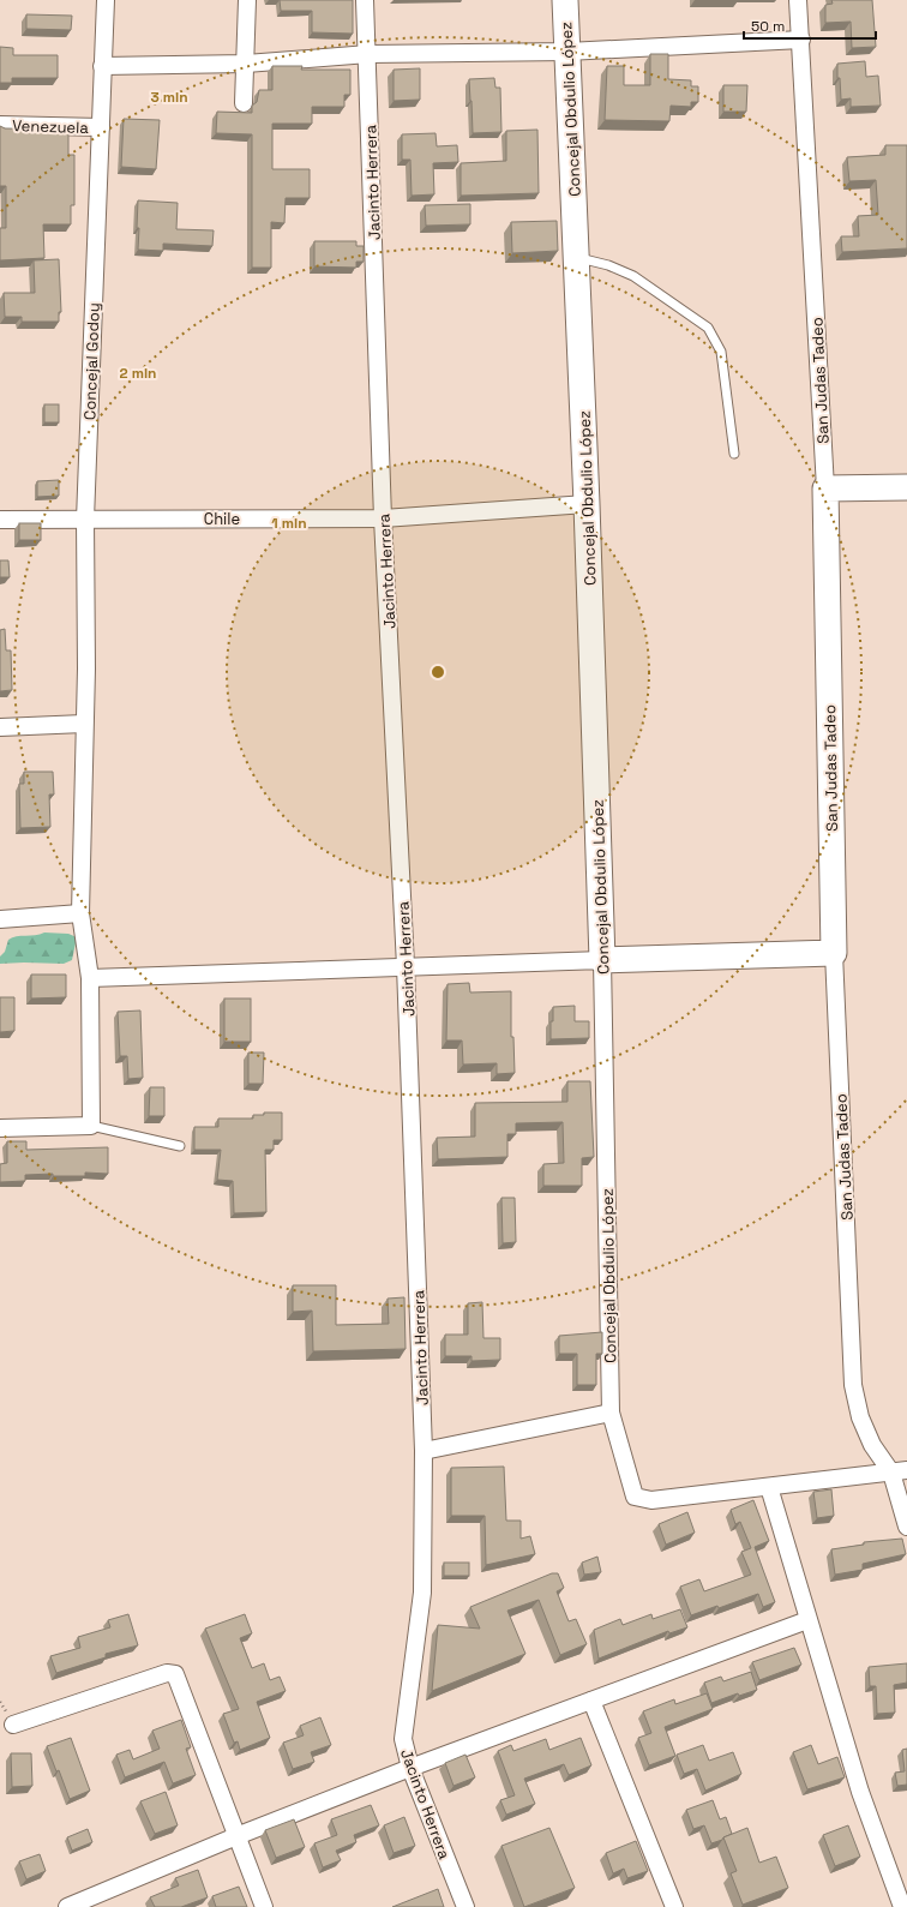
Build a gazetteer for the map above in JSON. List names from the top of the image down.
{
  "streets": {
    "street": [
      "Concejal Obdulio López",
      "Venezuela",
      "Jacinto Herrera",
      "Concejal Godoy",
      "San Judas Tadeo",
      "Chile"
    ]
  },
  "crossings": [
    ["Concejal Obdulio López", "San Judas Tadeo"],
    ["Concejal Obdulio López", "Chile"],
    ["Venezuela", "Concejal Godoy"],
    ["Jacinto Herrera", "Chile"],
    ["Concejal Godoy", "Chile"]
  ],
  "scale_bar": "50 m",
  "rings": ["3 min", "2 min", "1 min"]
}
